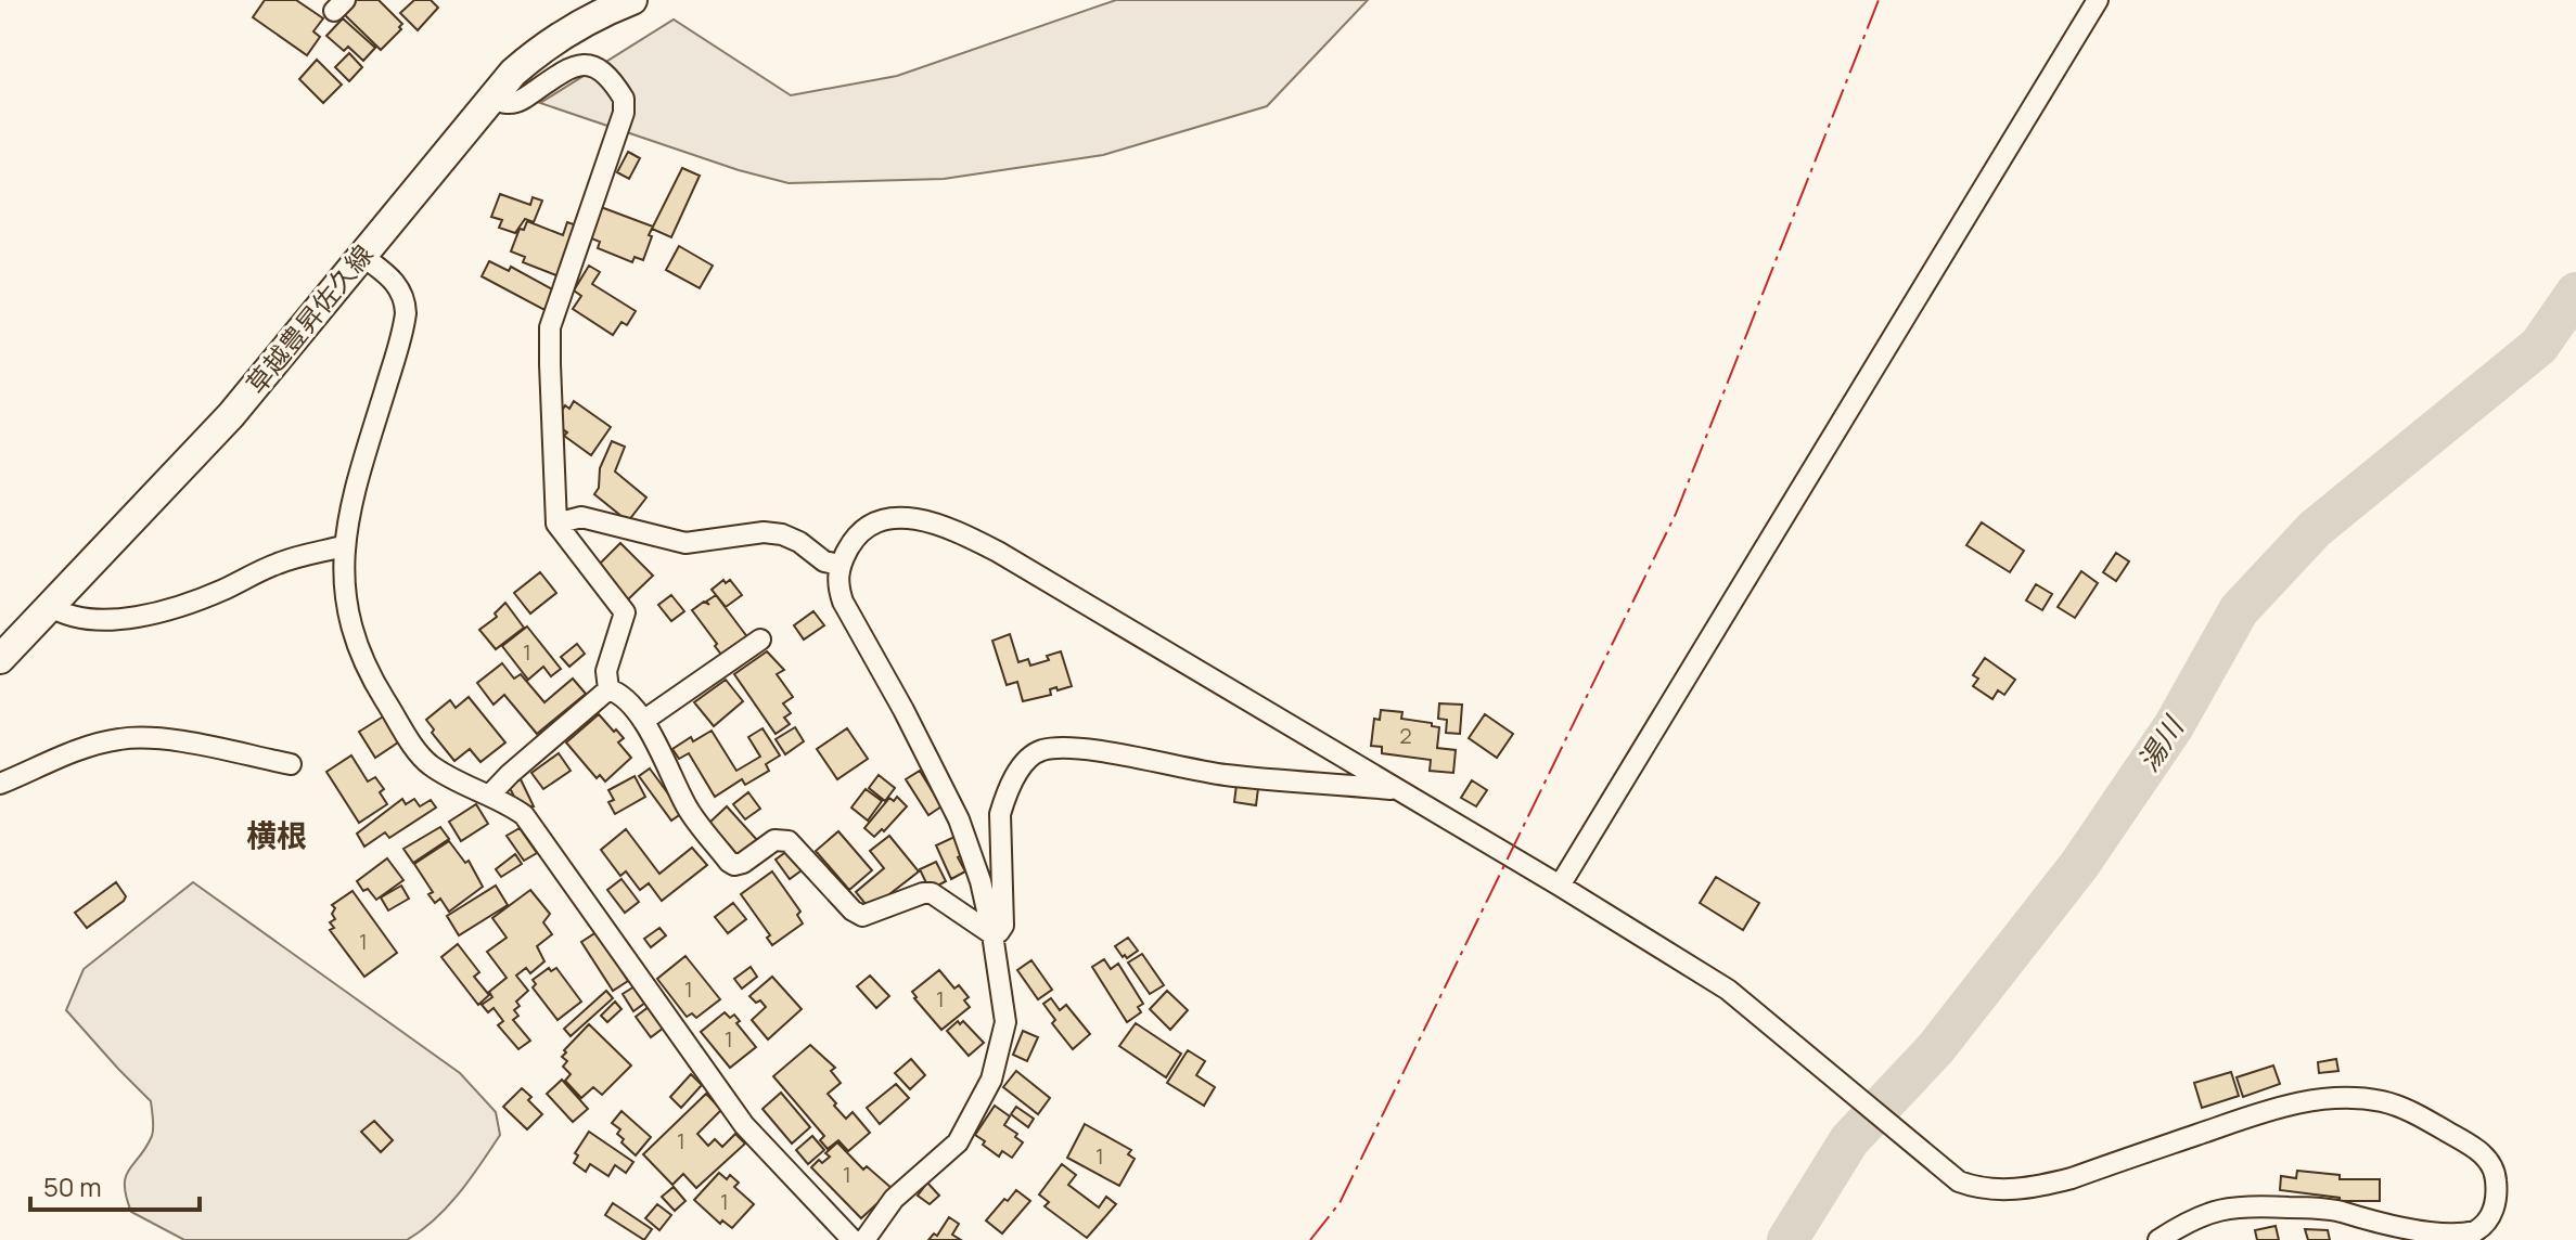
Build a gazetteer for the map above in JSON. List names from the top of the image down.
{
  "streets": {
    "main road": ["草越豊昇佐久線"]
  },
  "districts": ["横根"],
  "water": ["湯川"],
  "house_numbers": [
    "1",
    "2",
    "1",
    "1",
    "1",
    "1",
    "1",
    "1",
    "1",
    "1"
  ],
  "scale_bar": "50 m"
}
